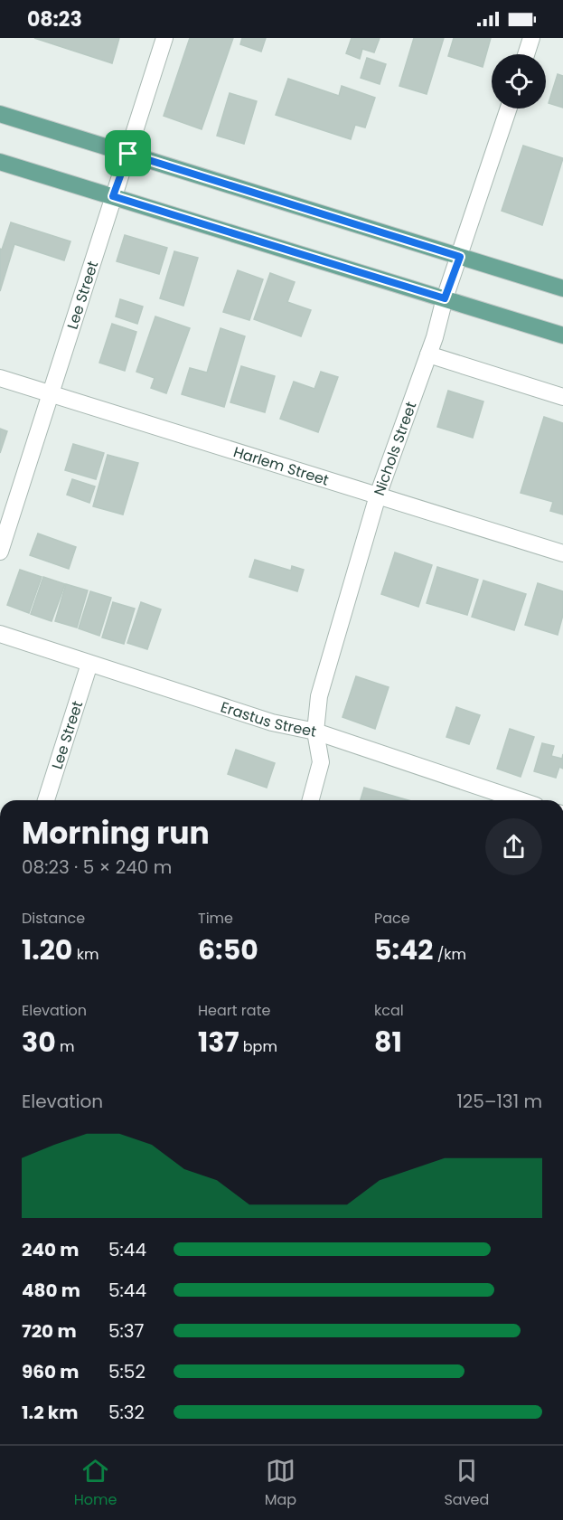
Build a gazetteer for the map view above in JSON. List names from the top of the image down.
{
  "streets": {
    "street": [
      "Lee Street",
      "Nichols Street",
      "Harlem Street",
      "Erastus Street"
    ]
  },
  "crossings": [
    ["Lee Street", "Harlem Street"],
    ["Lee Street", "Erastus Street"],
    ["Nichols Street", "Harlem Street"],
    ["Nichols Street", "Erastus Street"]
  ],
  "page": {
    "status": "08:23",
    "heading": ["Morning run", "08:23 · 5 × 240 m"],
    "stats": [
      ["Distance", "1.20 km"],
      ["Time", "6:50"],
      ["Pace", "5:42 /km"],
      ["Elevation", "30 m"],
      ["Heart rate", "137 bpm"],
      ["kcal", "81"]
    ],
    "chart": ["Elevation", "125–131 m"],
    "list": [
      {
        "name": "240 m",
        "note": "5:44"
      },
      {
        "name": "480 m",
        "note": "5:44"
      },
      {
        "name": "720 m",
        "note": "5:37"
      },
      {
        "name": "960 m",
        "note": "5:52"
      },
      {
        "name": "1.2 km",
        "note": "5:32"
      }
    ],
    "tabs": ["Home", "Map", "Saved"]
  }
}
